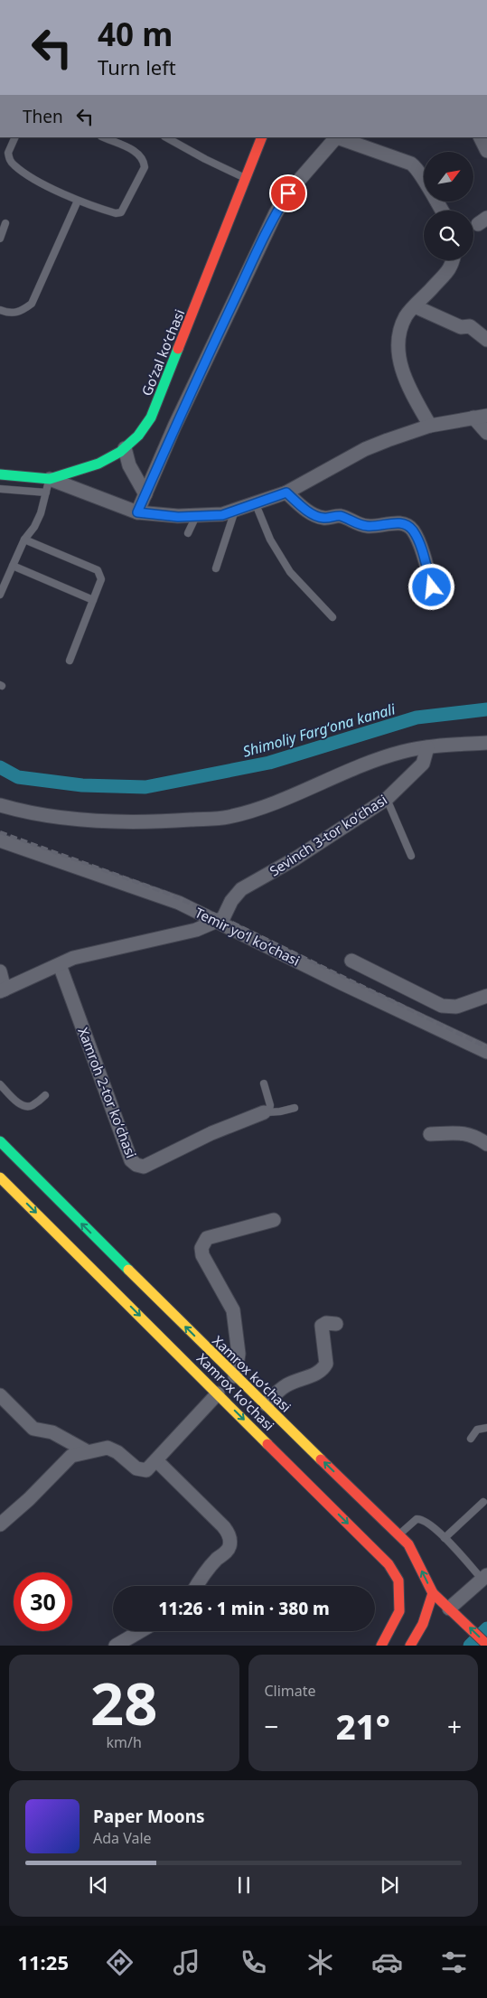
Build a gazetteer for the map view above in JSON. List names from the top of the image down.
{
  "streets": {
    "main road": ["Goʻzal koʻchasi", "Xamrox koʻchasi", "Xamrox ko'chasi"],
    "street": ["Sevinch 3-tor koʻchasi", "Temir yoʻl koʻchasi", "Xamroh 2-tor koʻchasi"]
  },
  "crossings": [
    ["Sevinch 3-tor koʻchasi", "Temir yoʻl koʻchasi"]
  ],
  "one_way": ["Xamrox koʻchasi", "Xamrox ko'chasi"],
  "water": ["Shimoliy Fargʻona kanali"],
  "north": "top right",
  "page": {
    "turn": ["40 m", "Turn left"],
    "then": "Then",
    "limit": "30",
    "trip": "11:26 · 1 min · 380 m",
    "tile": [
      ["28", "km/h"],
      "Climate"
    ],
    "heat": ["−", "21°", "+"],
    "song": ["Paper Moons", "Ada Vale"],
    "tabs": "11:25"
  }
}
